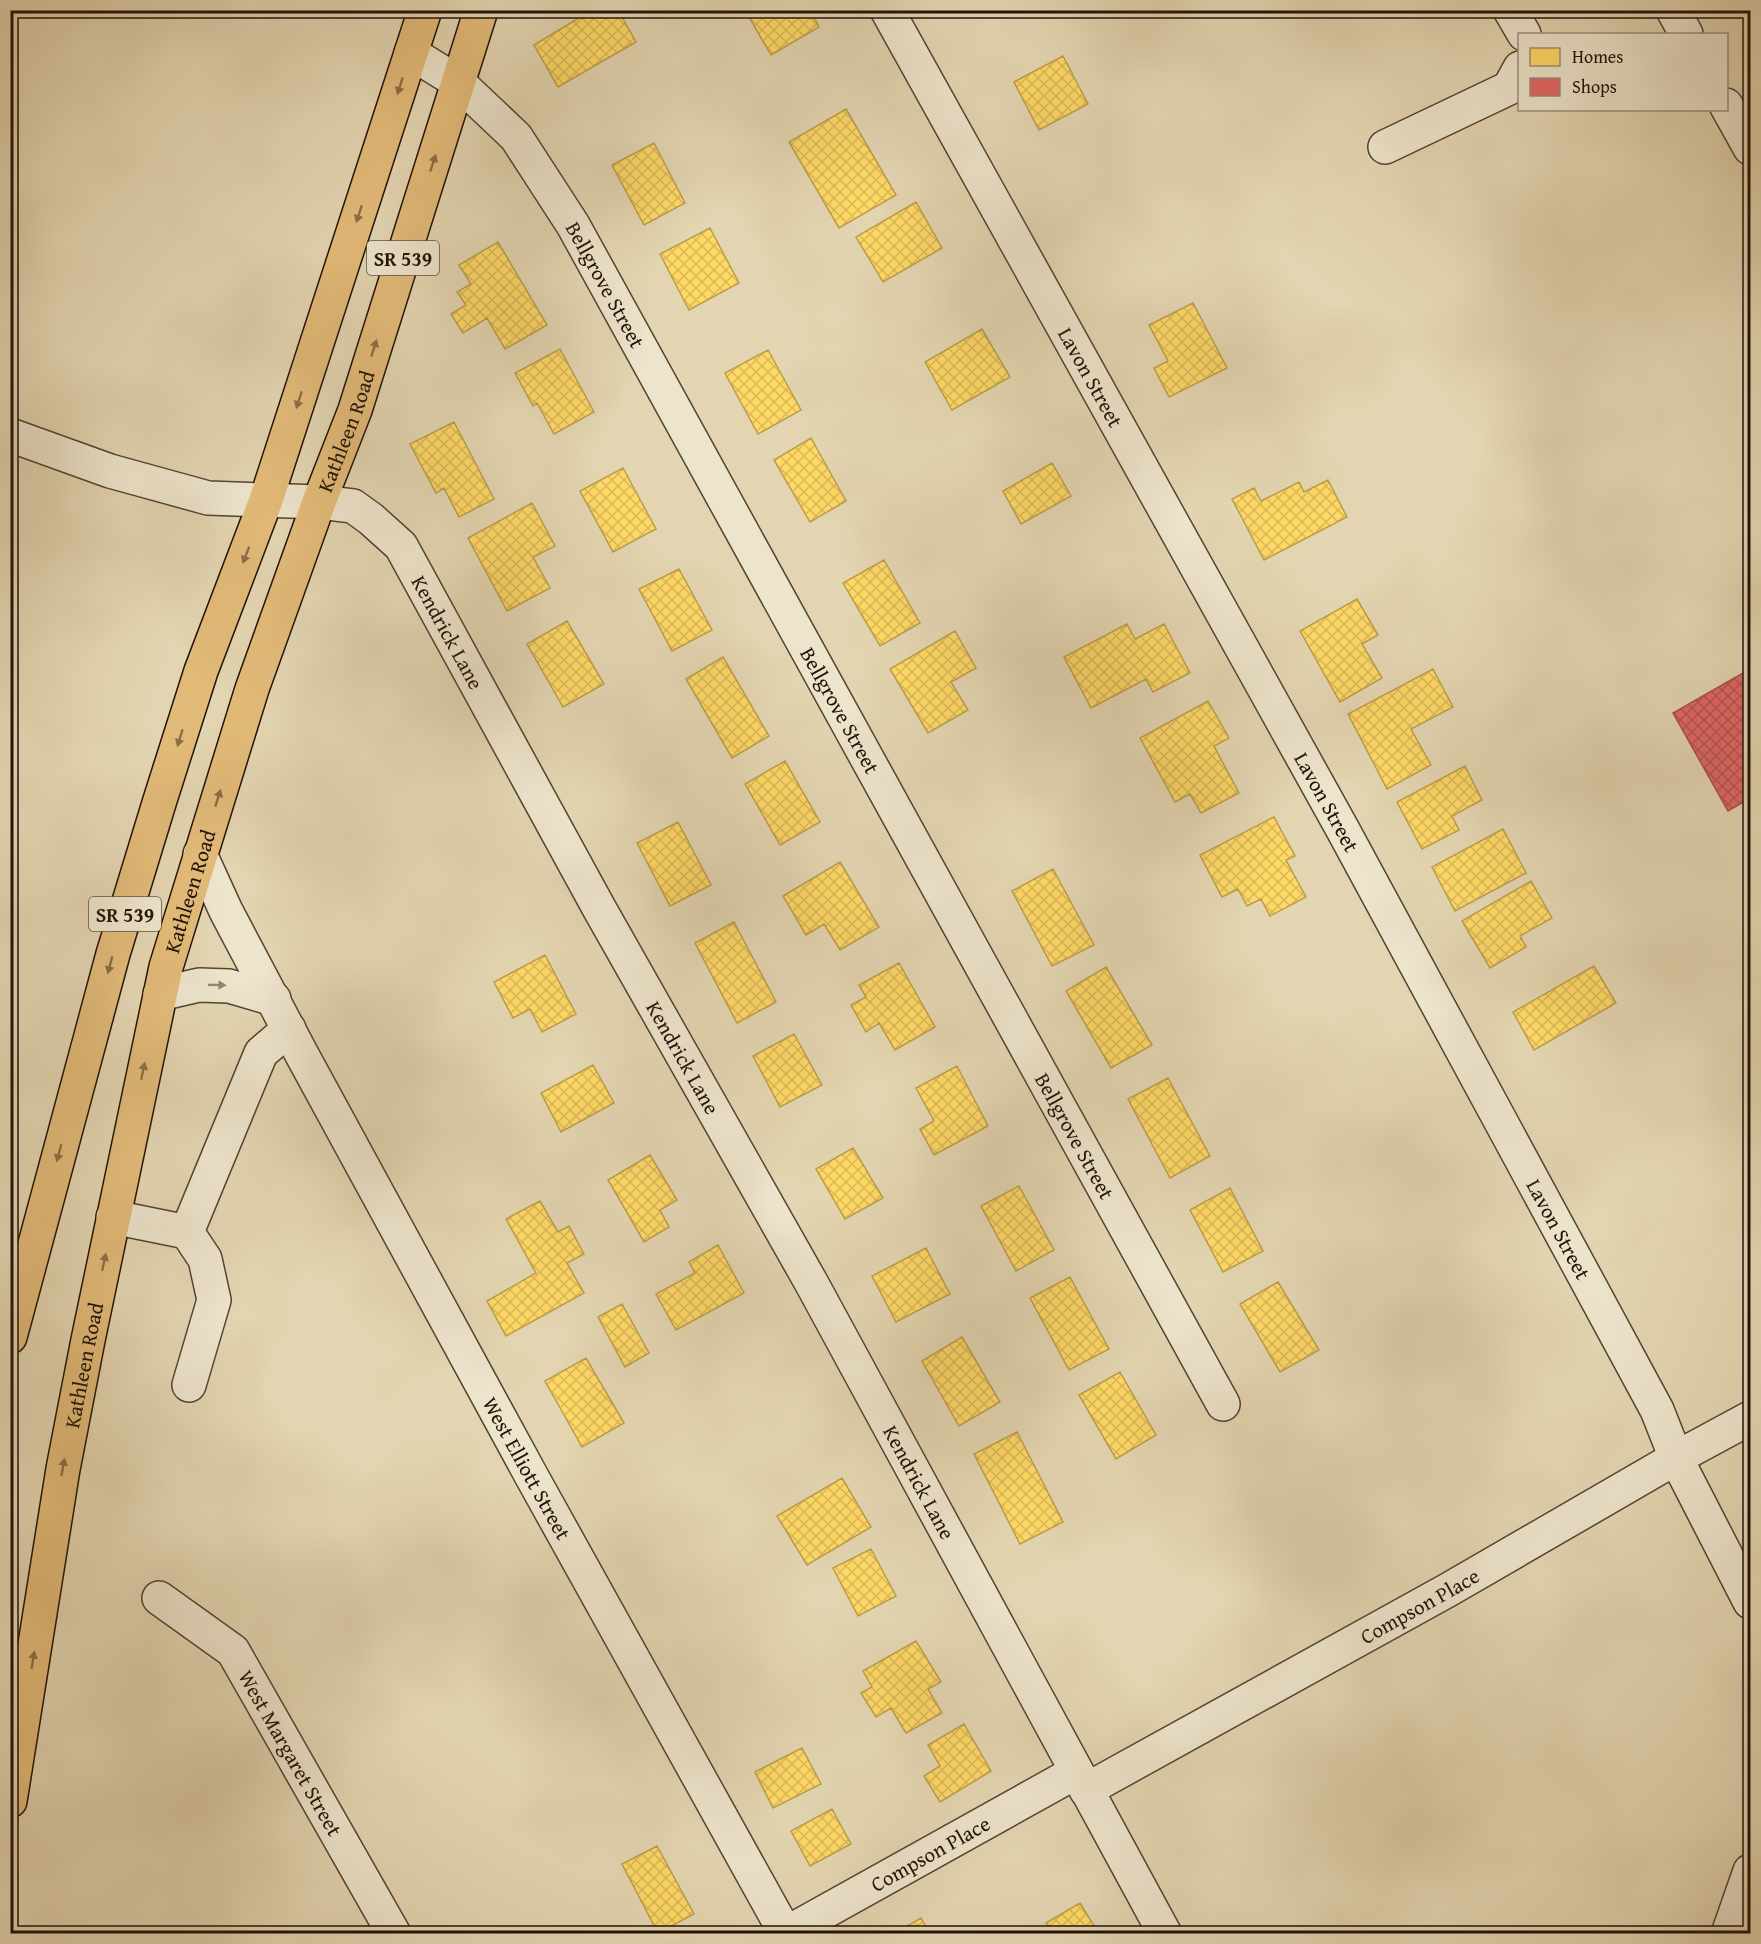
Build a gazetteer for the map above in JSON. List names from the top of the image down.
{
  "streets": {
    "main road": ["SR 539", "Kathleen Road"],
    "street": [
      "Bellgrove Street",
      "Lavon Street",
      "Kendrick Lane",
      "West Elliott Street",
      "Compson Place",
      "West Margaret Street"
    ]
  },
  "crossings": [
    ["SR 539", "Bellgrove Street"],
    ["SR 539", "Kendrick Lane"],
    ["Bellgrove Street", "Kathleen Road"],
    ["Lavon Street", "Compson Place"],
    ["Kathleen Road", "Kendrick Lane"],
    ["Kathleen Road", "West Elliott Street"],
    ["Kendrick Lane", "Compson Place"],
    ["West Elliott Street", "Compson Place"]
  ],
  "legend": ["Homes", "Shops"]
}
